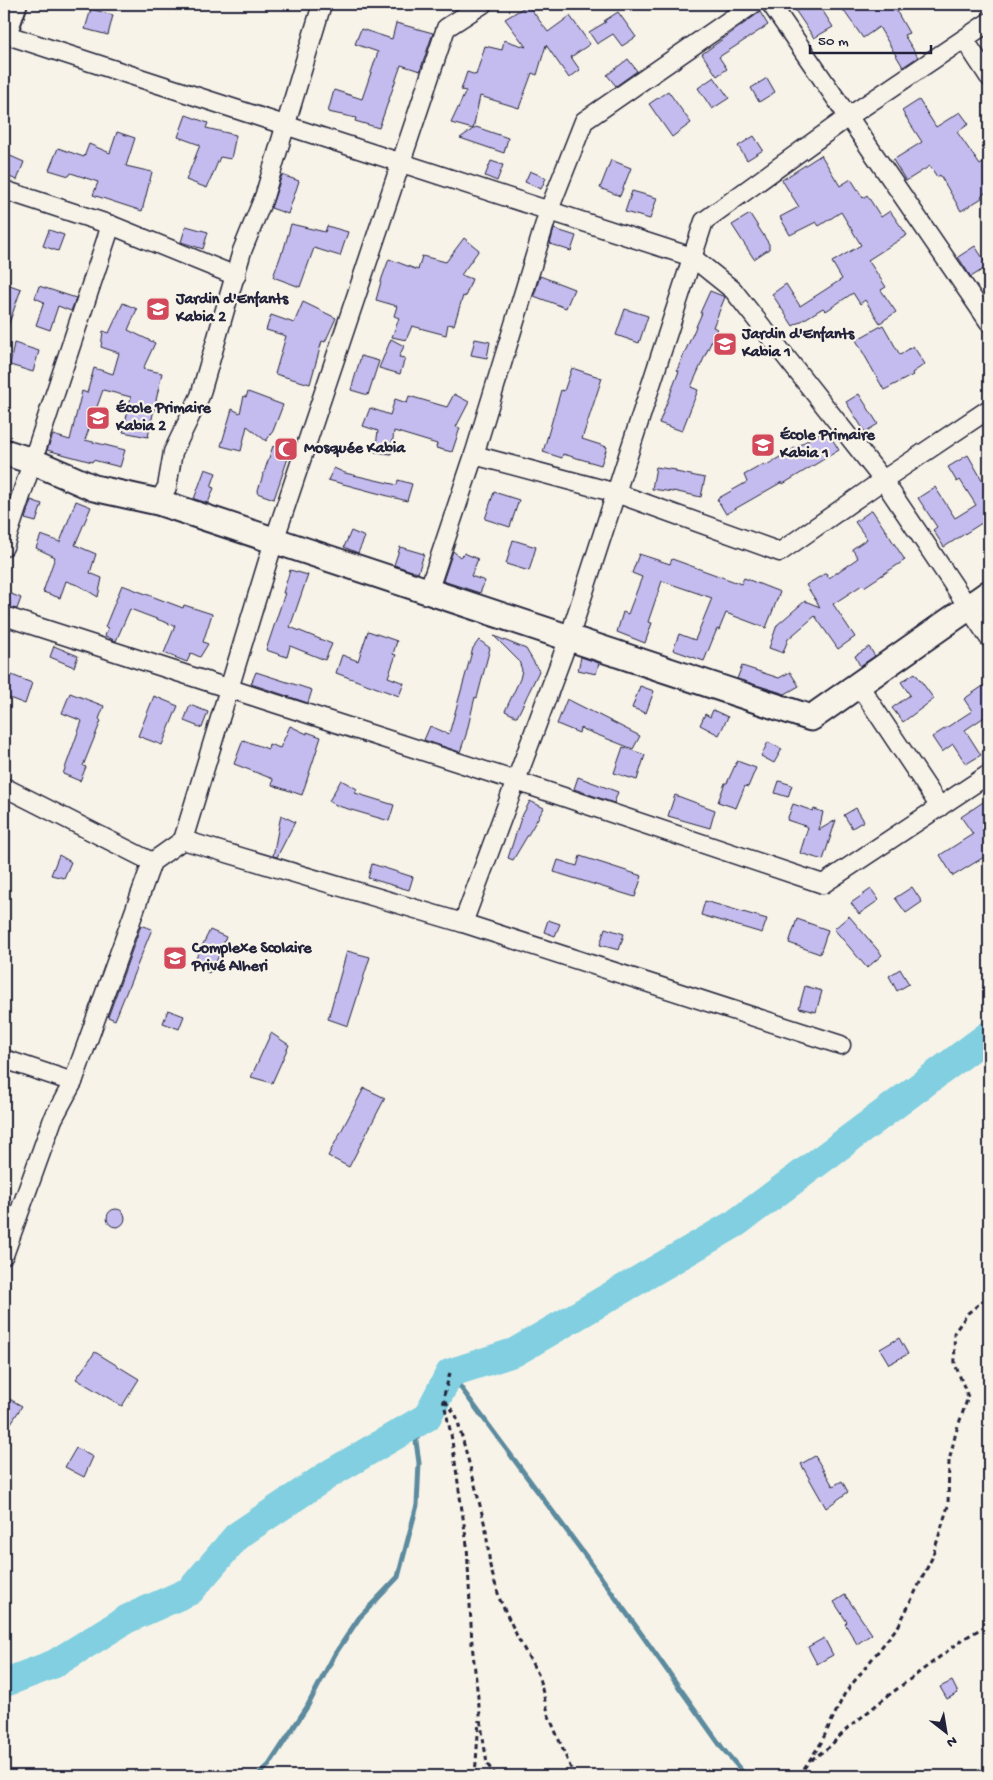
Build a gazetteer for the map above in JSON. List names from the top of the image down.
{
  "places": {
    "school or university": [
      "Jardin d'Enfants Kabia 2",
      "Jardin d'Enfants Kabia 1",
      "École Primaire Kabia 2",
      "École Primaire Kabia 1",
      "Complexe Scolaire Privé Alheri"
    ],
    "mosque": ["Mosquée Kabia"]
  },
  "scale_bar": "50 m",
  "north": "bottom right"
}
